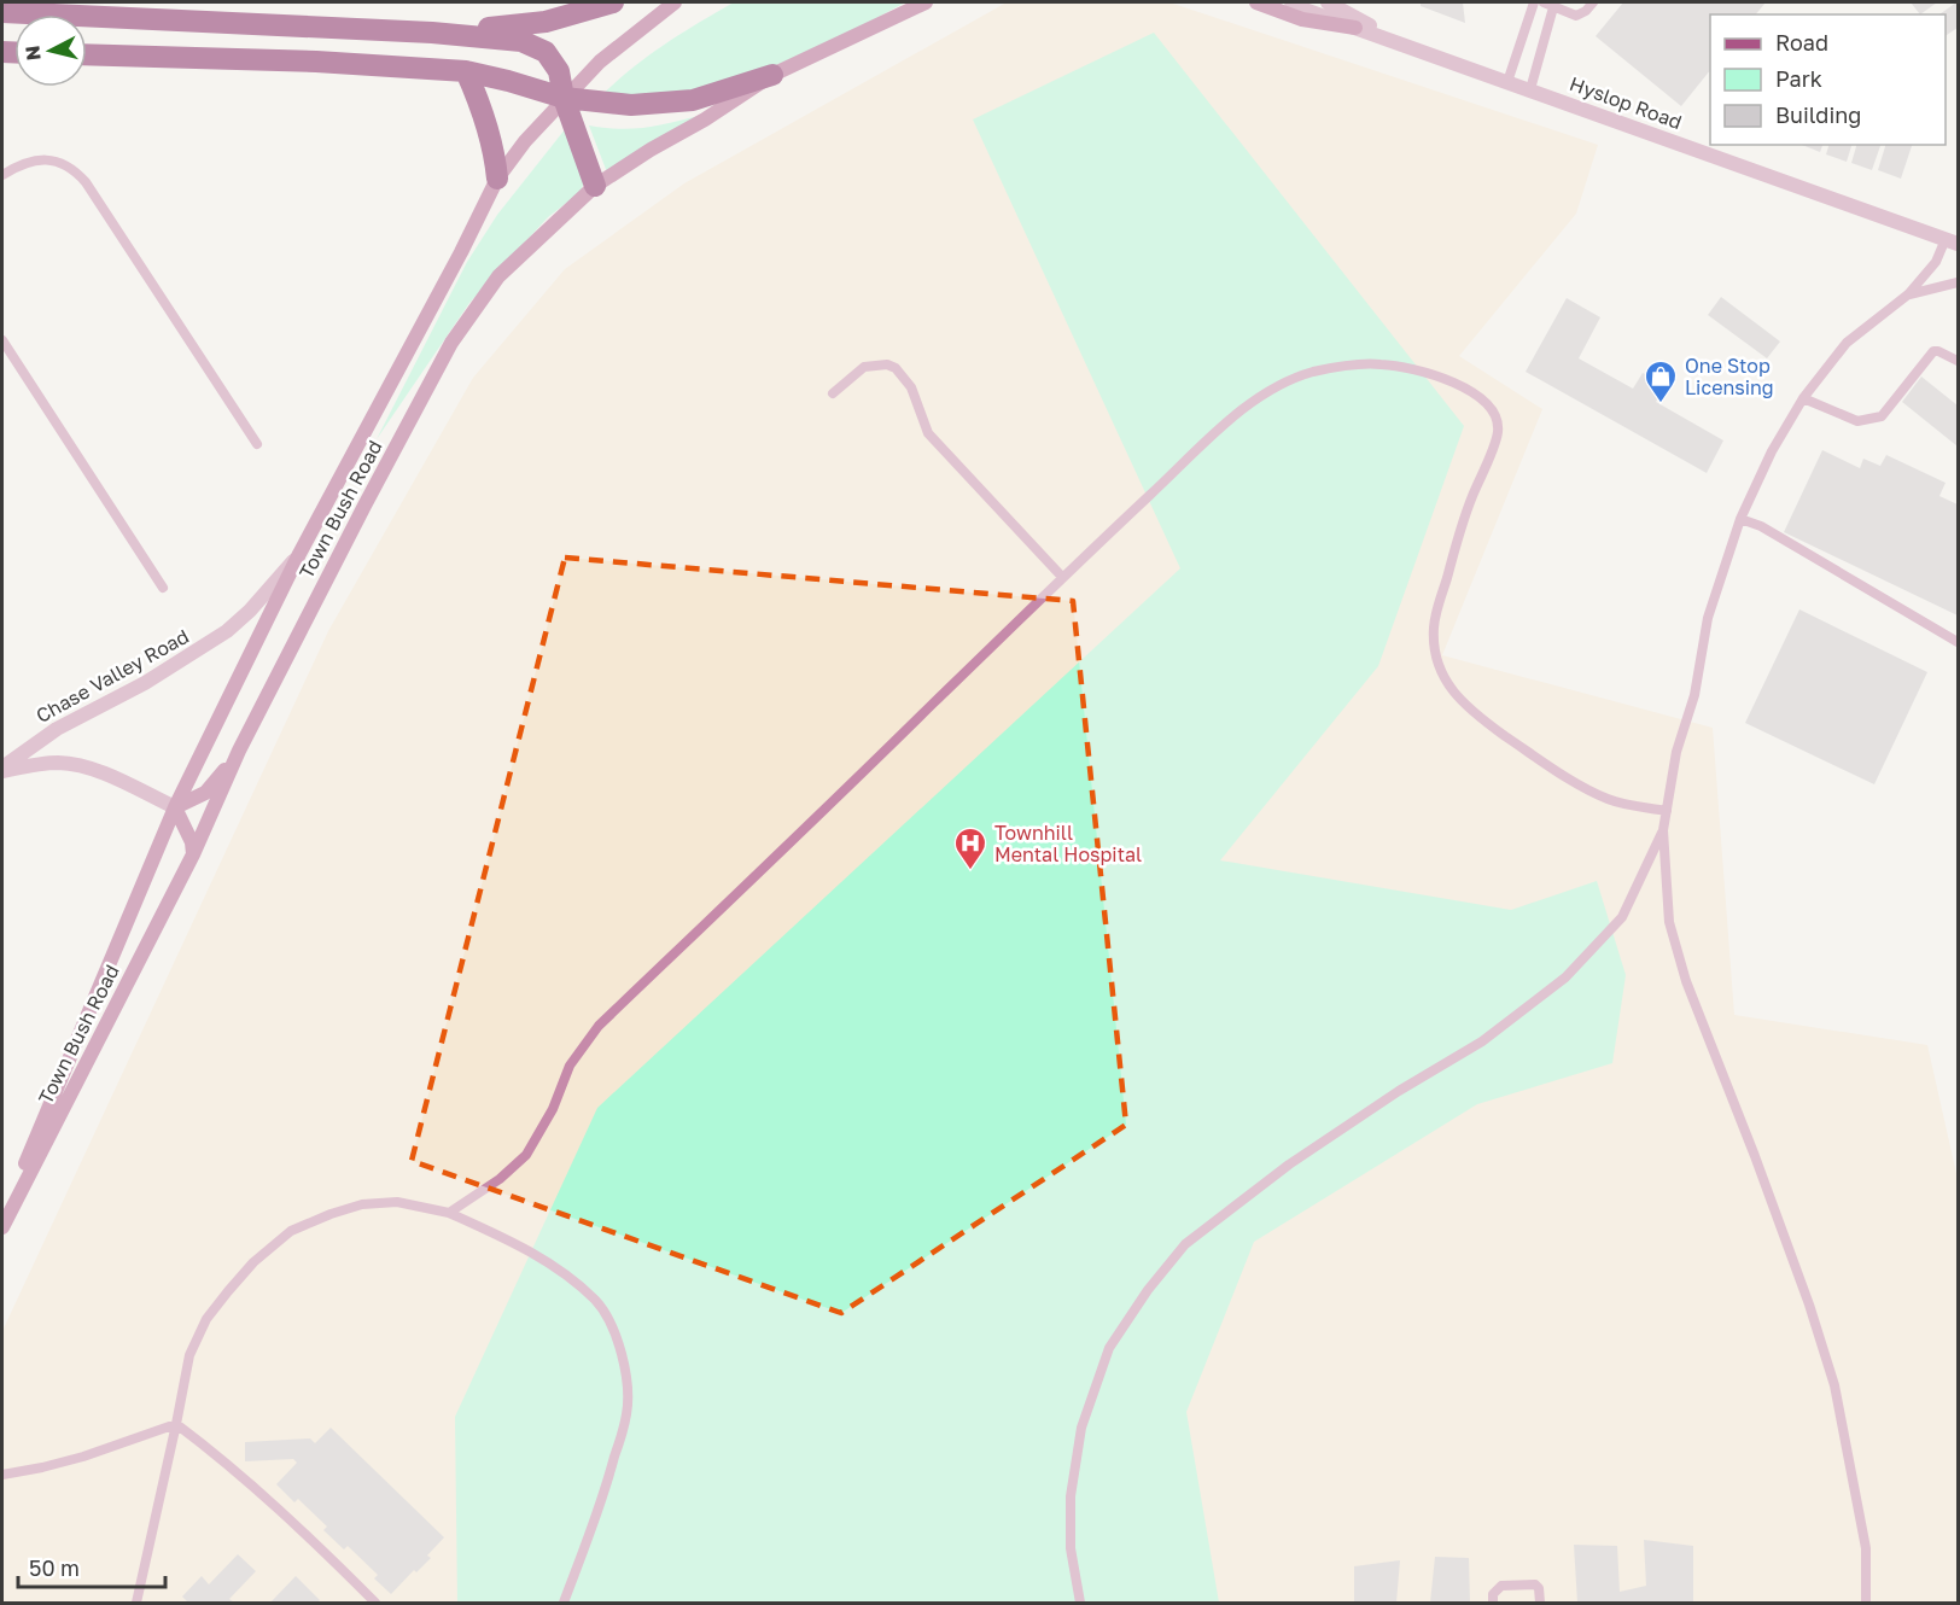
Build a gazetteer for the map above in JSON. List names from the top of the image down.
{
  "streets": {
    "street": ["Hyslop Road", "Town Bush Road", "Chase Valley Road"]
  },
  "crossings": [
    ["Town Bush Road", "Chase Valley Road"]
  ],
  "places": {
    "shop": ["One Stop Licensing"],
    "hospital": ["Townhill Mental Hospital"]
  },
  "legend": ["Road", "Park", "Building"],
  "scale_bar": "50 m",
  "north": "left"
}
